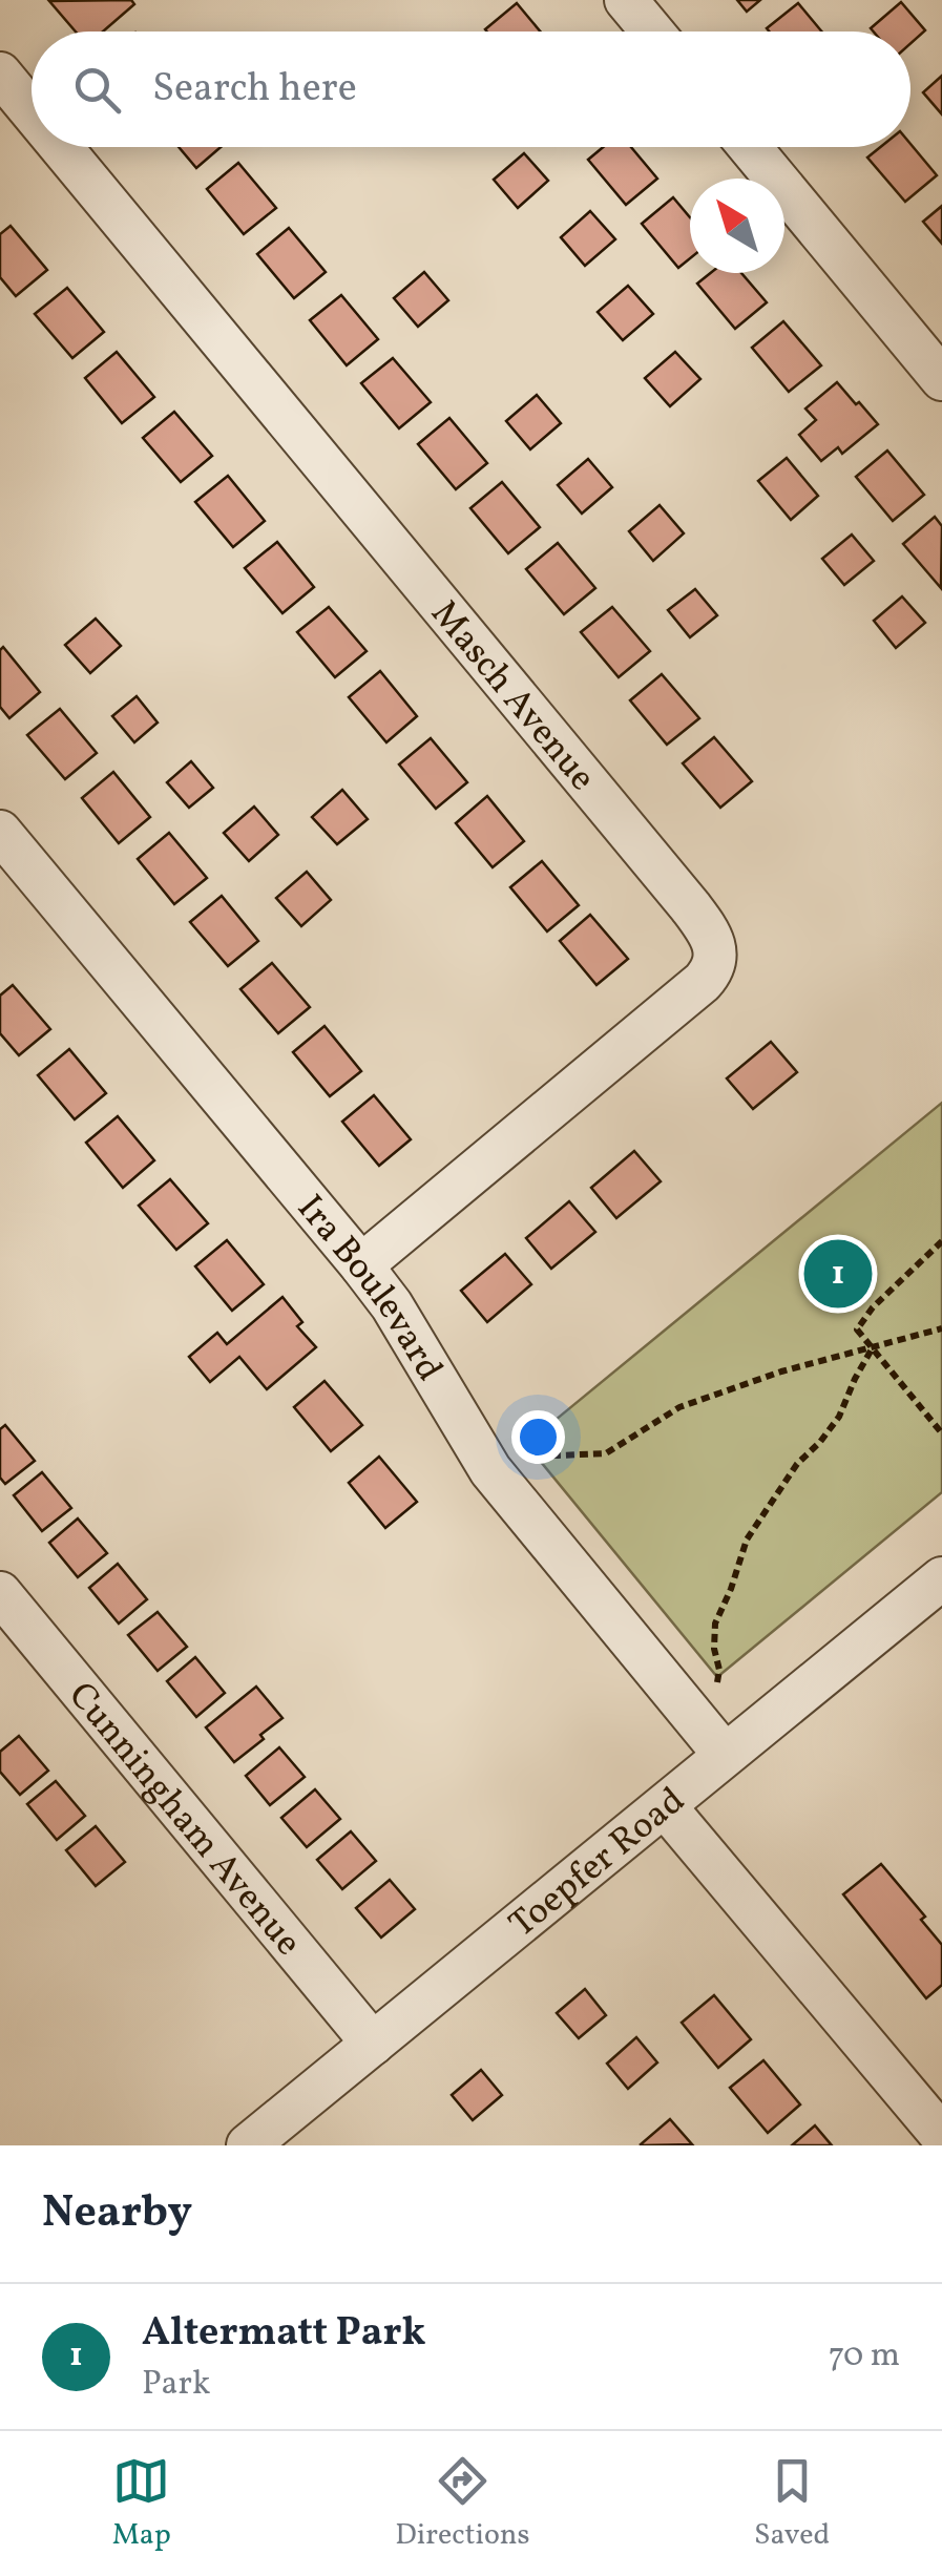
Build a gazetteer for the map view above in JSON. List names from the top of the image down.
{
  "streets": {
    "street": [
      "Masch Avenue",
      "Ira Boulevard",
      "Cunningham Avenue",
      "Toepfer Road"
    ]
  },
  "crossings": [
    ["Masch Avenue", "Ira Boulevard"],
    ["Ira Boulevard", "Toepfer Road"],
    ["Cunningham Avenue", "Toepfer Road"]
  ],
  "north": "top left",
  "page": {
    "search": "Search here",
    "pins": "1",
    "heading": "Nearby",
    "list": [
      {
        "mark": "1",
        "name": "Altermatt Park",
        "note": "Park",
        "value": "70 m"
      }
    ],
    "nav": ["Map", "Directions", "Saved"]
  }
}
